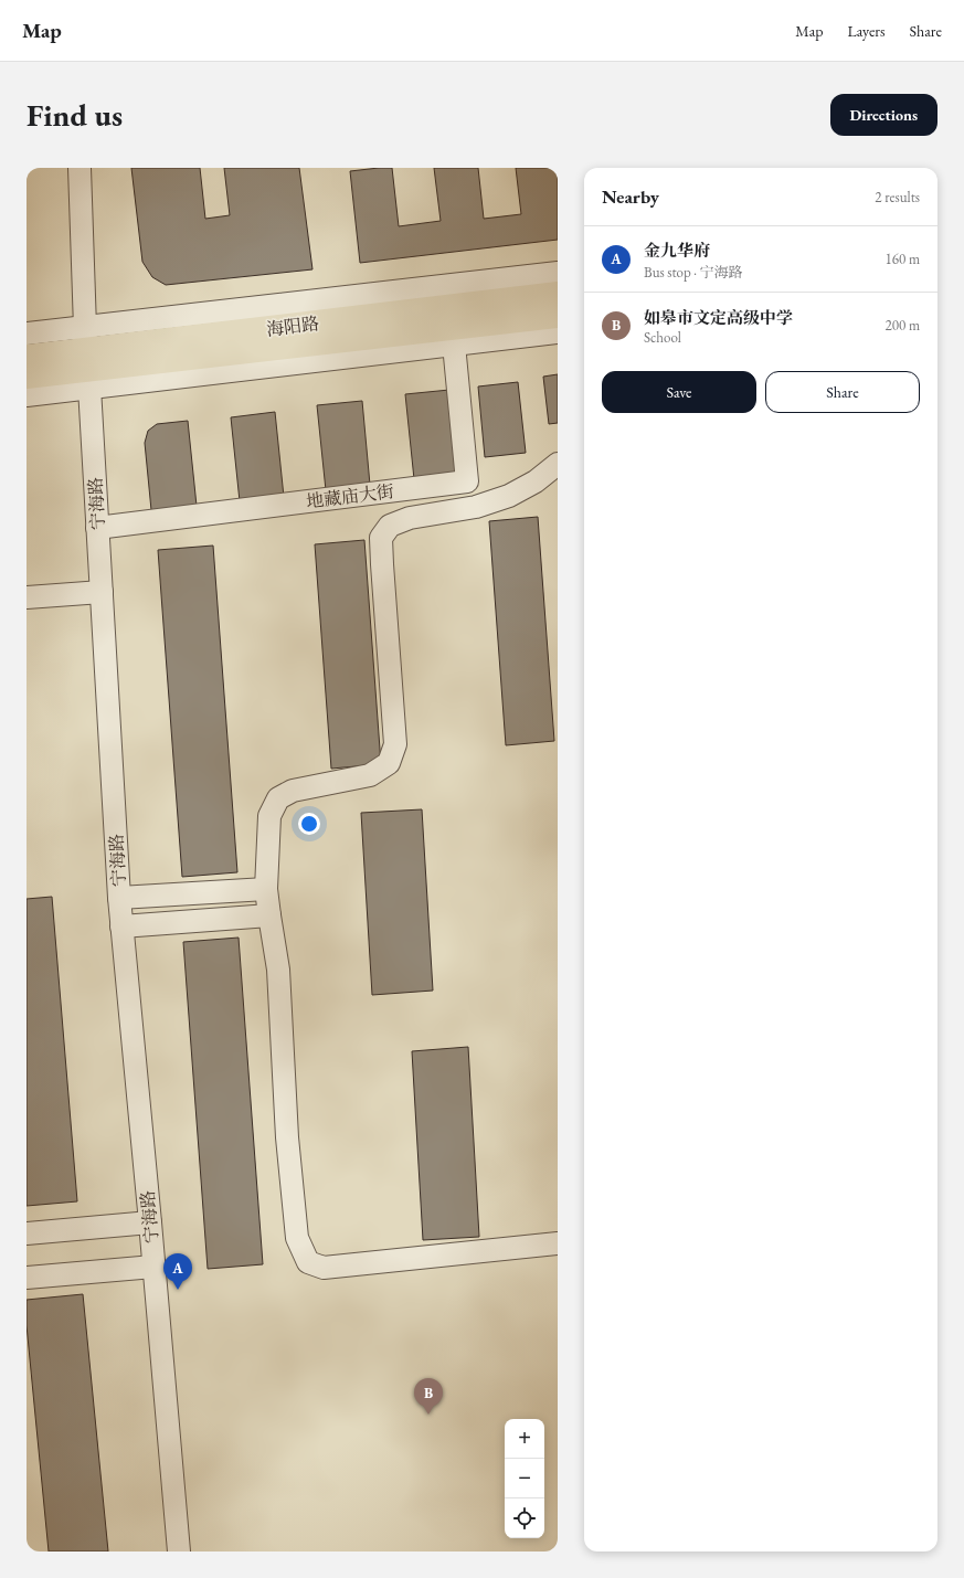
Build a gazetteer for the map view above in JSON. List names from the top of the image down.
{
  "streets": {
    "main road": ["海阳路"],
    "street": ["地藏庙大街", "宁海路"]
  },
  "crossings": [
    ["海阳路", "宁海路"],
    ["地藏庙大街", "宁海路"]
  ],
  "page": {
    "header": "Map",
    "nav": ["Map", "Layers", "Share"],
    "buttons": [
      "Directions",
      ["Save", "Share"]
    ],
    "title": "Find us",
    "heading": ["Nearby", "2 results"],
    "list": [
      {
        "mark": "A",
        "name": "金九华府",
        "note": "Bus stop · 宁海路",
        "value": "160 m"
      },
      {
        "mark": "B",
        "name": "如皋市文定高级中学",
        "note": "School",
        "value": "200 m"
      }
    ],
    "pins": ["A", "B"],
    "map_buttons": ["+", "−"]
  }
}
